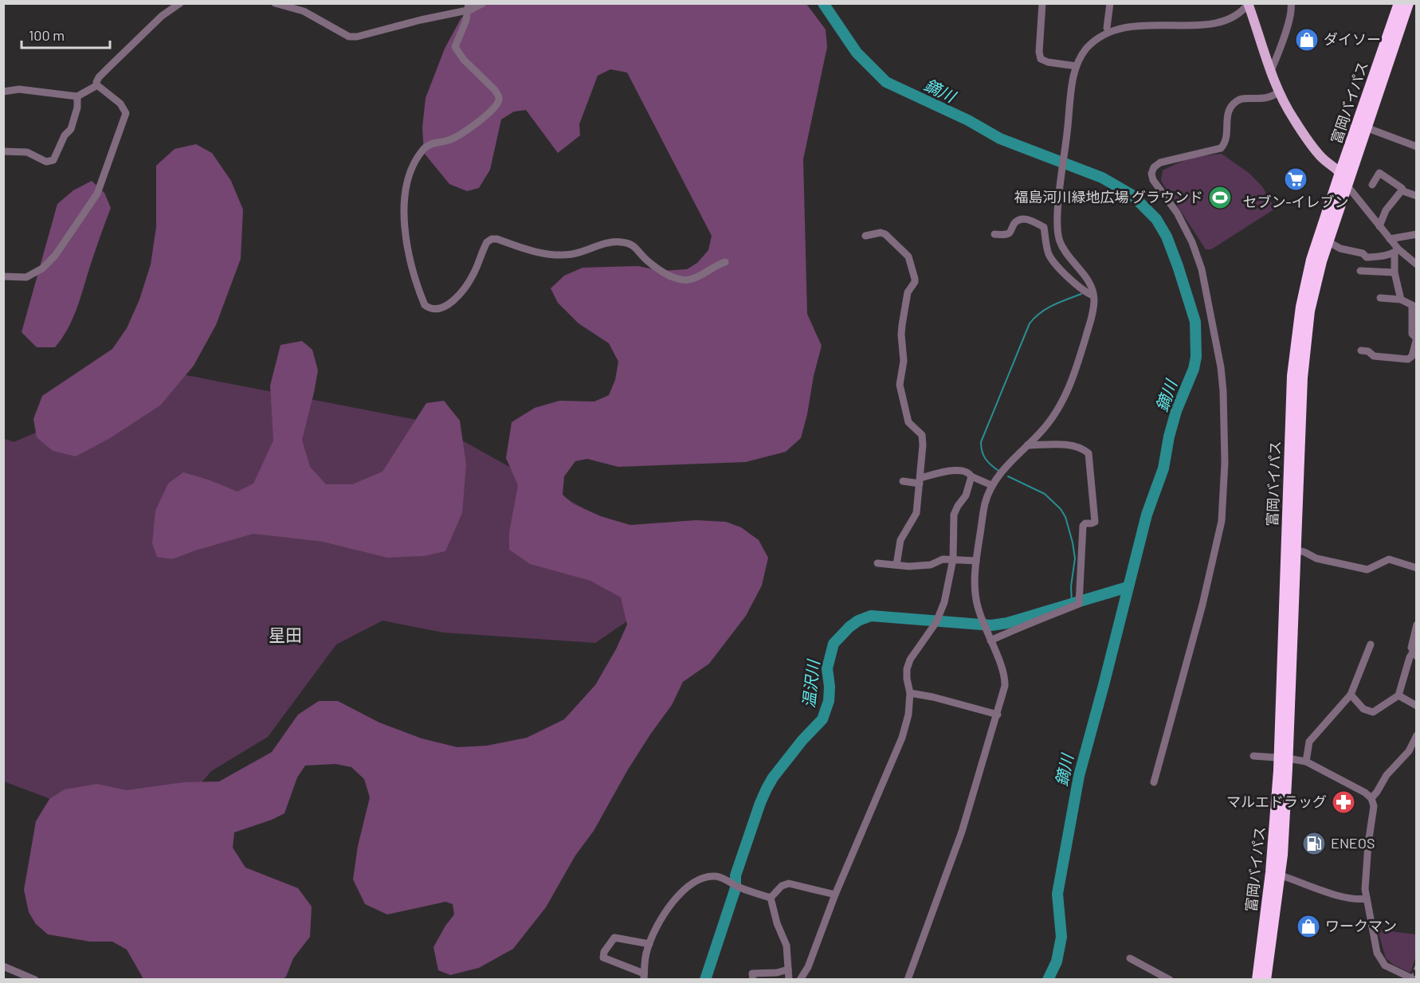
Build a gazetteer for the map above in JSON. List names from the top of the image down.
{
  "streets": {
    "highway": ["富岡バイパス"]
  },
  "districts": ["星田"],
  "water": ["鏑川", "温沢川"],
  "places": {
    "shop": ["ダイソー", "ワークマン"],
    "supermarket": ["セブン-イレブン"],
    "sports": ["福島河川緑地広場 グラウンド"],
    "pharmacy": ["マルエドラッグ"],
    "fuel station": ["ENEOS"]
  },
  "scale_bar": "100 m"
}
